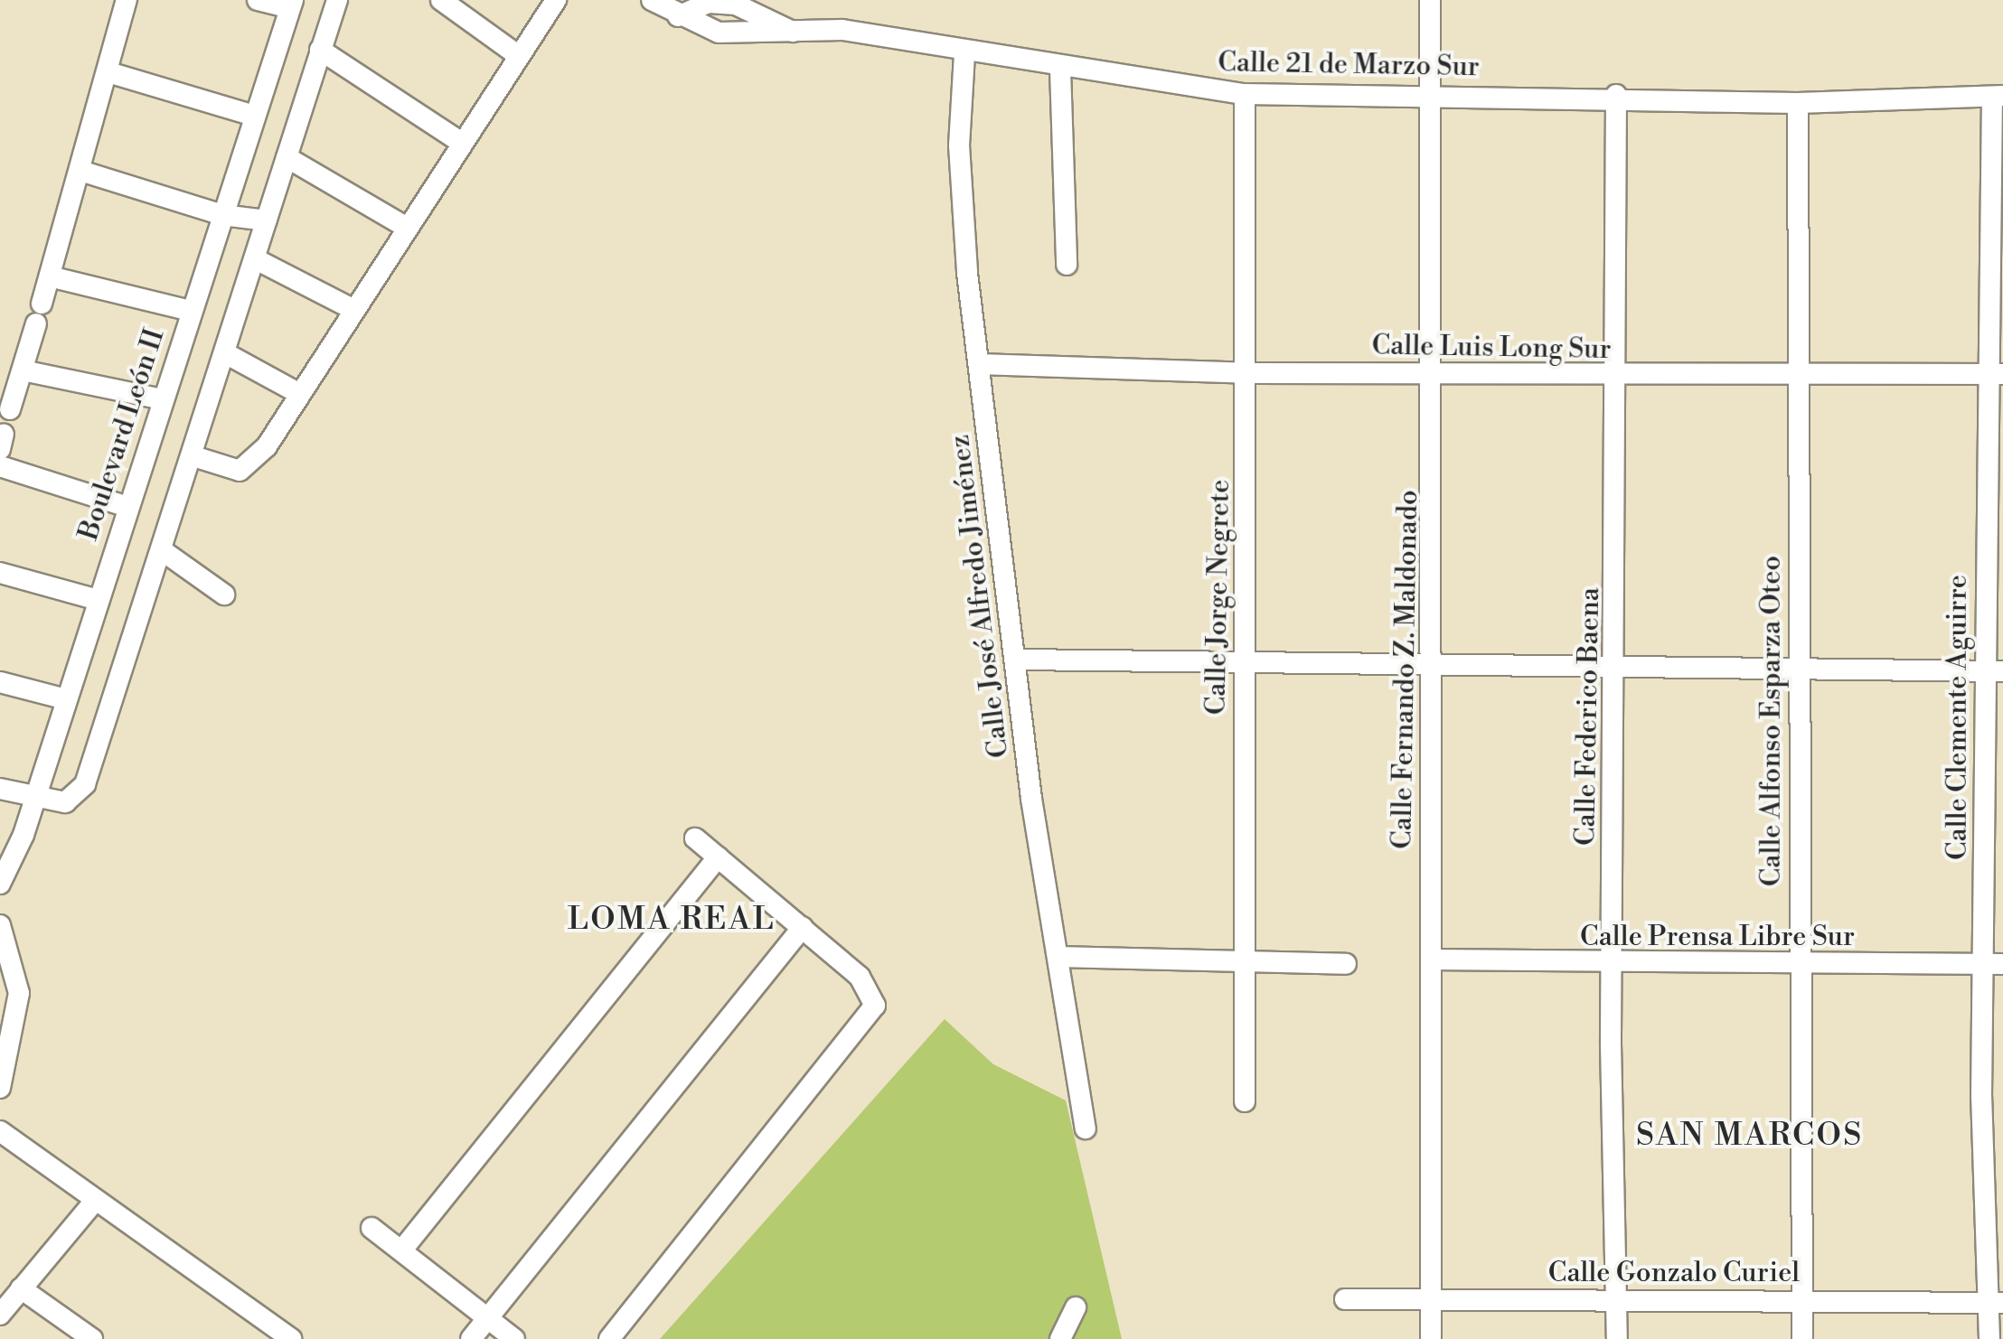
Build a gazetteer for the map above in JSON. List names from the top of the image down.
{
  "streets": {
    "street": [
      "Calle 21 de Marzo Sur",
      "Calle Luis Long Sur",
      "Boulevard León II",
      "Calle José Alfredo Jiménez",
      "Calle Jorge Negrete",
      "Calle Fernando Z. Maldonado",
      "Calle Federico Baena",
      "Calle Clemente Aguirre",
      "Calle Alfonso Esparza Oteo",
      "Calle Prensa Libre Sur",
      "Calle Gonzalo Curiel"
    ]
  },
  "crossings": [
    ["Calle 21 de Marzo Sur", "Calle José Alfredo Jiménez"],
    ["Calle 21 de Marzo Sur", "Calle Jorge Negrete"],
    ["Calle 21 de Marzo Sur", "Calle Fernando Z. Maldonado"],
    ["Calle 21 de Marzo Sur", "Calle Federico Baena"],
    ["Calle 21 de Marzo Sur", "Calle Clemente Aguirre"],
    ["Calle 21 de Marzo Sur", "Calle Alfonso Esparza Oteo"],
    ["Calle Luis Long Sur", "Calle José Alfredo Jiménez"],
    ["Calle Luis Long Sur", "Calle Jorge Negrete"],
    ["Calle Luis Long Sur", "Calle Fernando Z. Maldonado"],
    ["Calle Luis Long Sur", "Calle Federico Baena"],
    ["Calle Luis Long Sur", "Calle Clemente Aguirre"],
    ["Calle Luis Long Sur", "Calle Alfonso Esparza Oteo"],
    ["Calle Fernando Z. Maldonado", "Calle Prensa Libre Sur"],
    ["Calle Fernando Z. Maldonado", "Calle Gonzalo Curiel"],
    ["Calle Federico Baena", "Calle Prensa Libre Sur"],
    ["Calle Federico Baena", "Calle Gonzalo Curiel"],
    ["Calle Clemente Aguirre", "Calle Prensa Libre Sur"],
    ["Calle Clemente Aguirre", "Calle Gonzalo Curiel"],
    ["Calle Alfonso Esparza Oteo", "Calle Prensa Libre Sur"],
    ["Calle Alfonso Esparza Oteo", "Calle Gonzalo Curiel"]
  ],
  "districts": ["LOMA REAL", "SAN MARCOS"]
}
